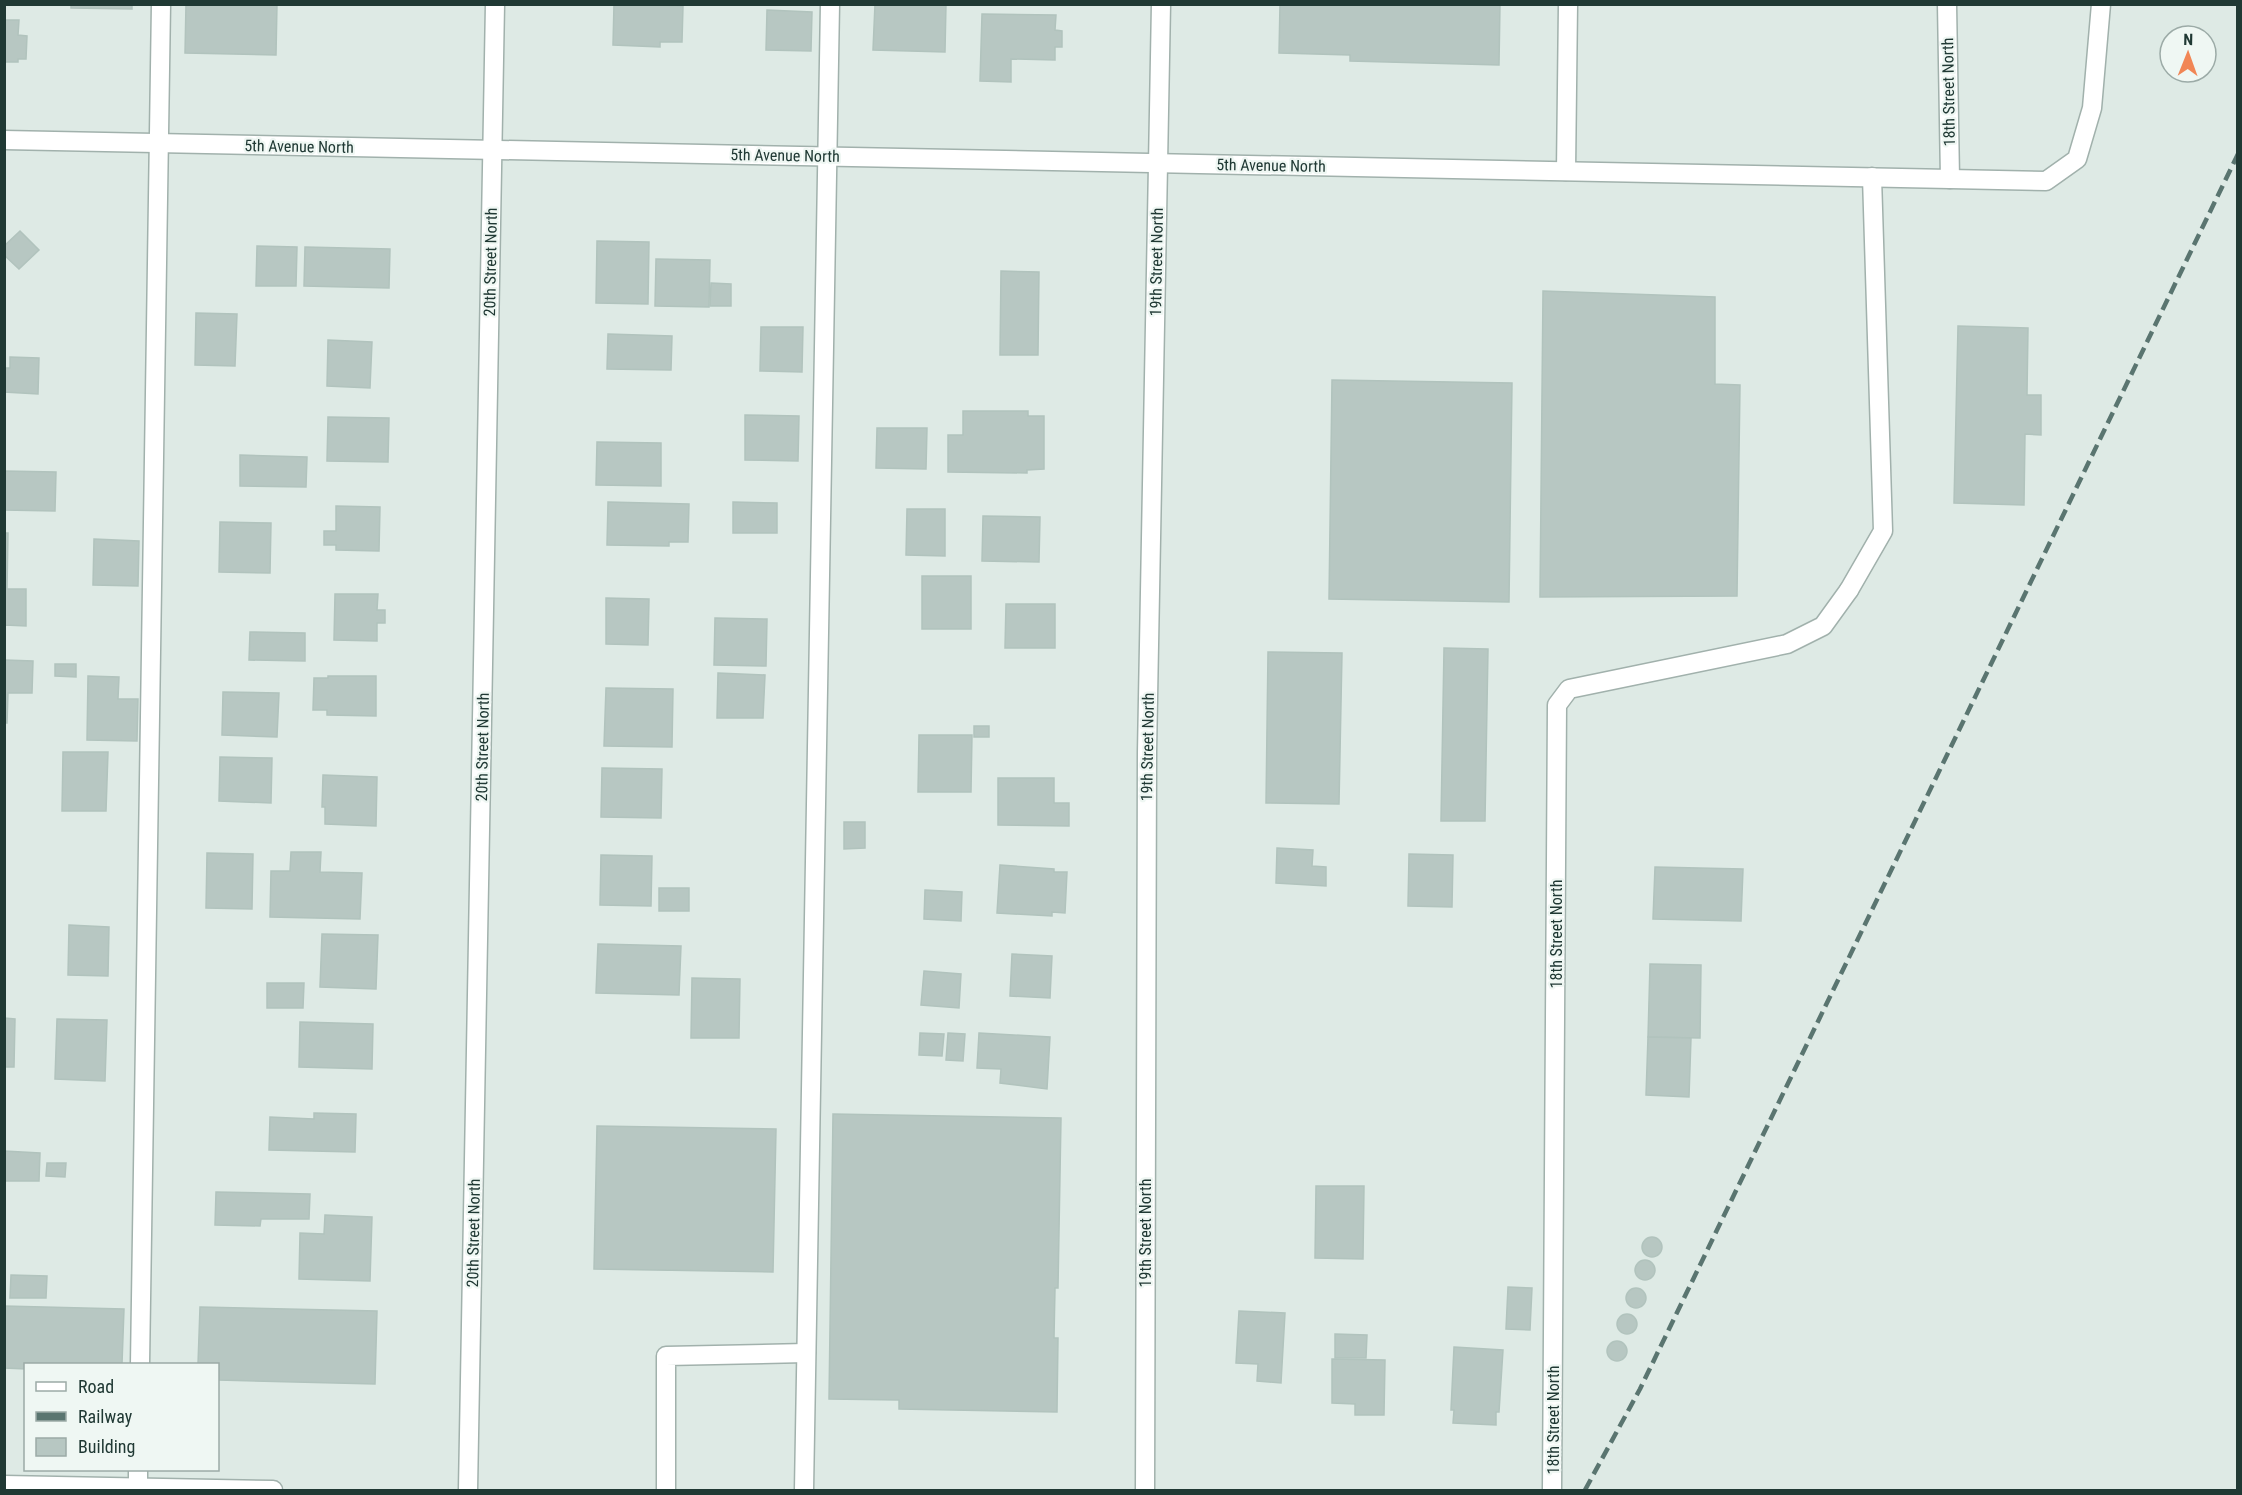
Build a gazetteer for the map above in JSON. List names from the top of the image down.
{
  "streets": {
    "street": [
      "18th Street North",
      "5th Avenue North",
      "20th Street North",
      "19th Street North"
    ]
  },
  "crossings": [
    ["18th Street North", "5th Avenue North"],
    ["5th Avenue North", "20th Street North"],
    ["5th Avenue North", "19th Street North"]
  ],
  "legend": ["Road", "Railway", "Building"],
  "north": "top"
}
